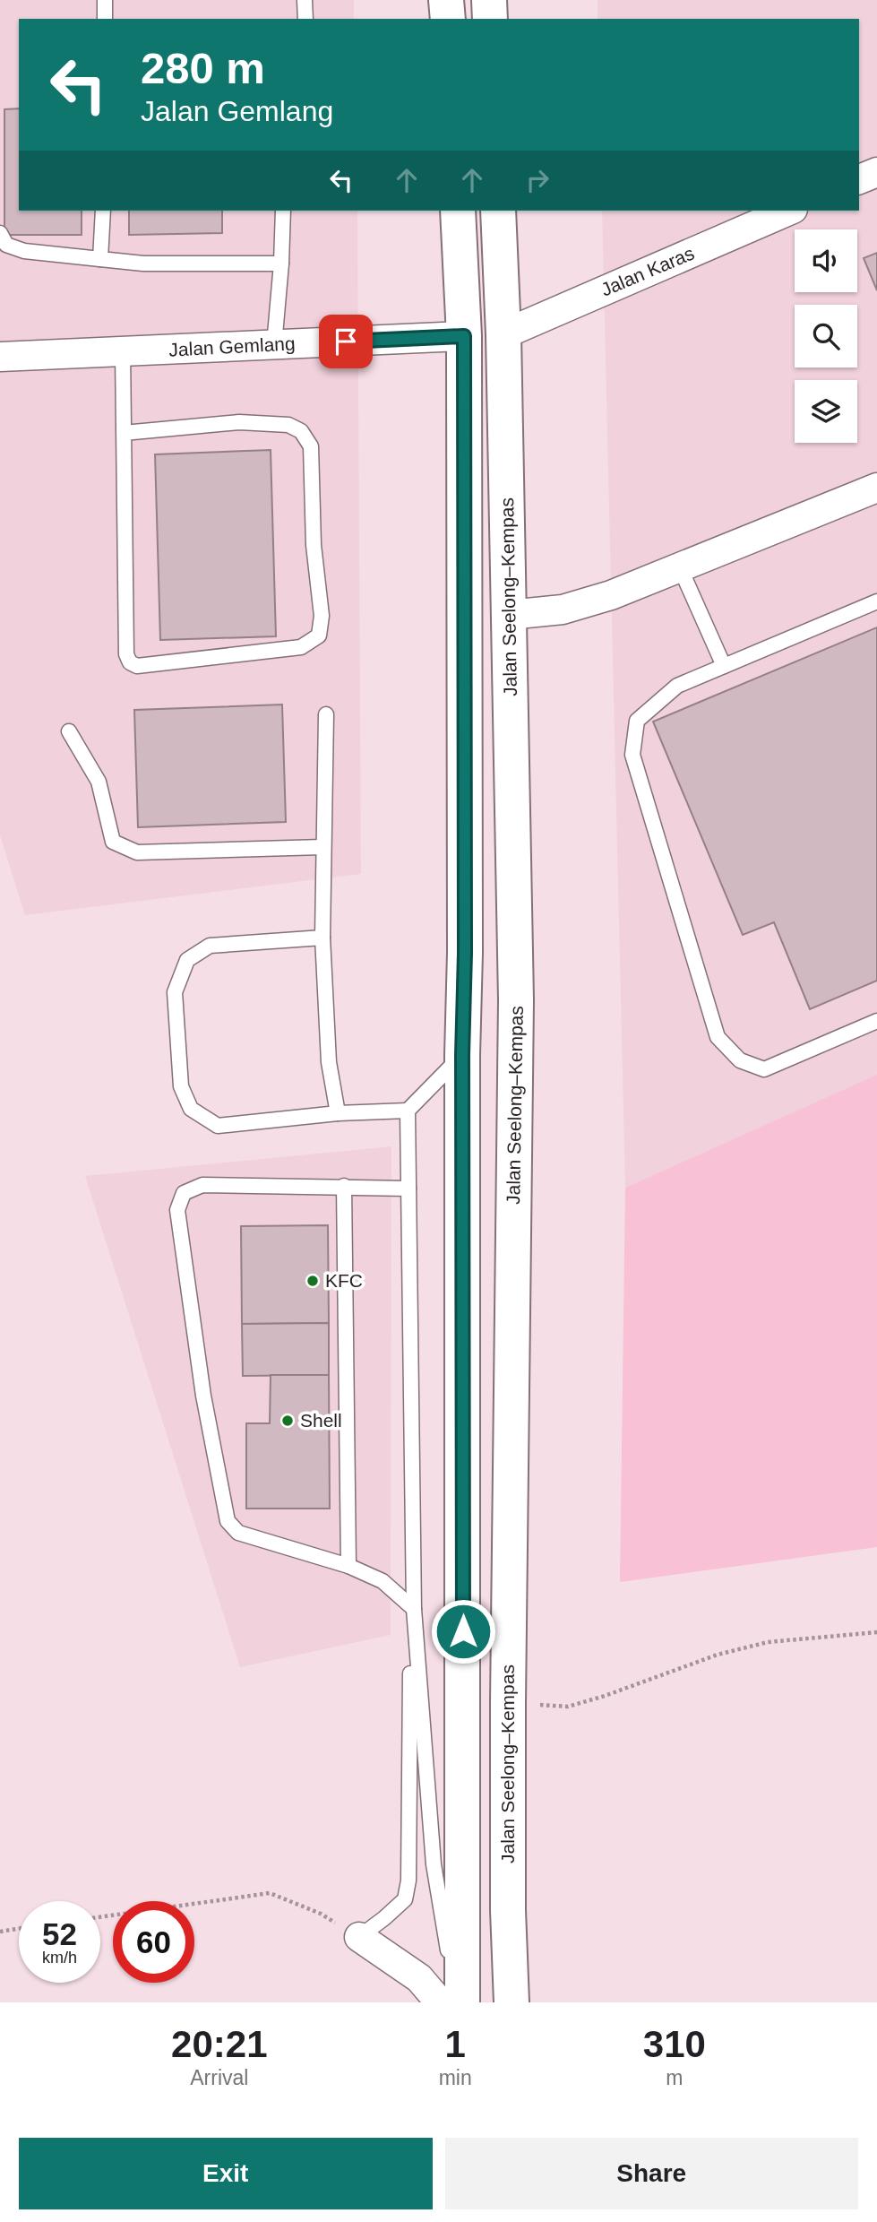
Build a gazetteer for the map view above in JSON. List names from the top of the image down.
{
  "streets": {
    "main road": ["Jalan Seelong–Kempas"],
    "street": ["Jalan Karas", "Jalan Gemlang"]
  },
  "crossings": [
    ["Jalan Karas", "Jalan Seelong–Kempas"]
  ],
  "places": ["KFC", "Shell"],
  "page": {
    "turn": ["280 m", "Jalan Gemlang"],
    "speed": "52 km/h",
    "limit": "60",
    "eta": [
      "20:21",
      "Arrival",
      "1",
      "min",
      "310",
      "m"
    ],
    "buttons": ["Exit", "Share"]
  }
}
